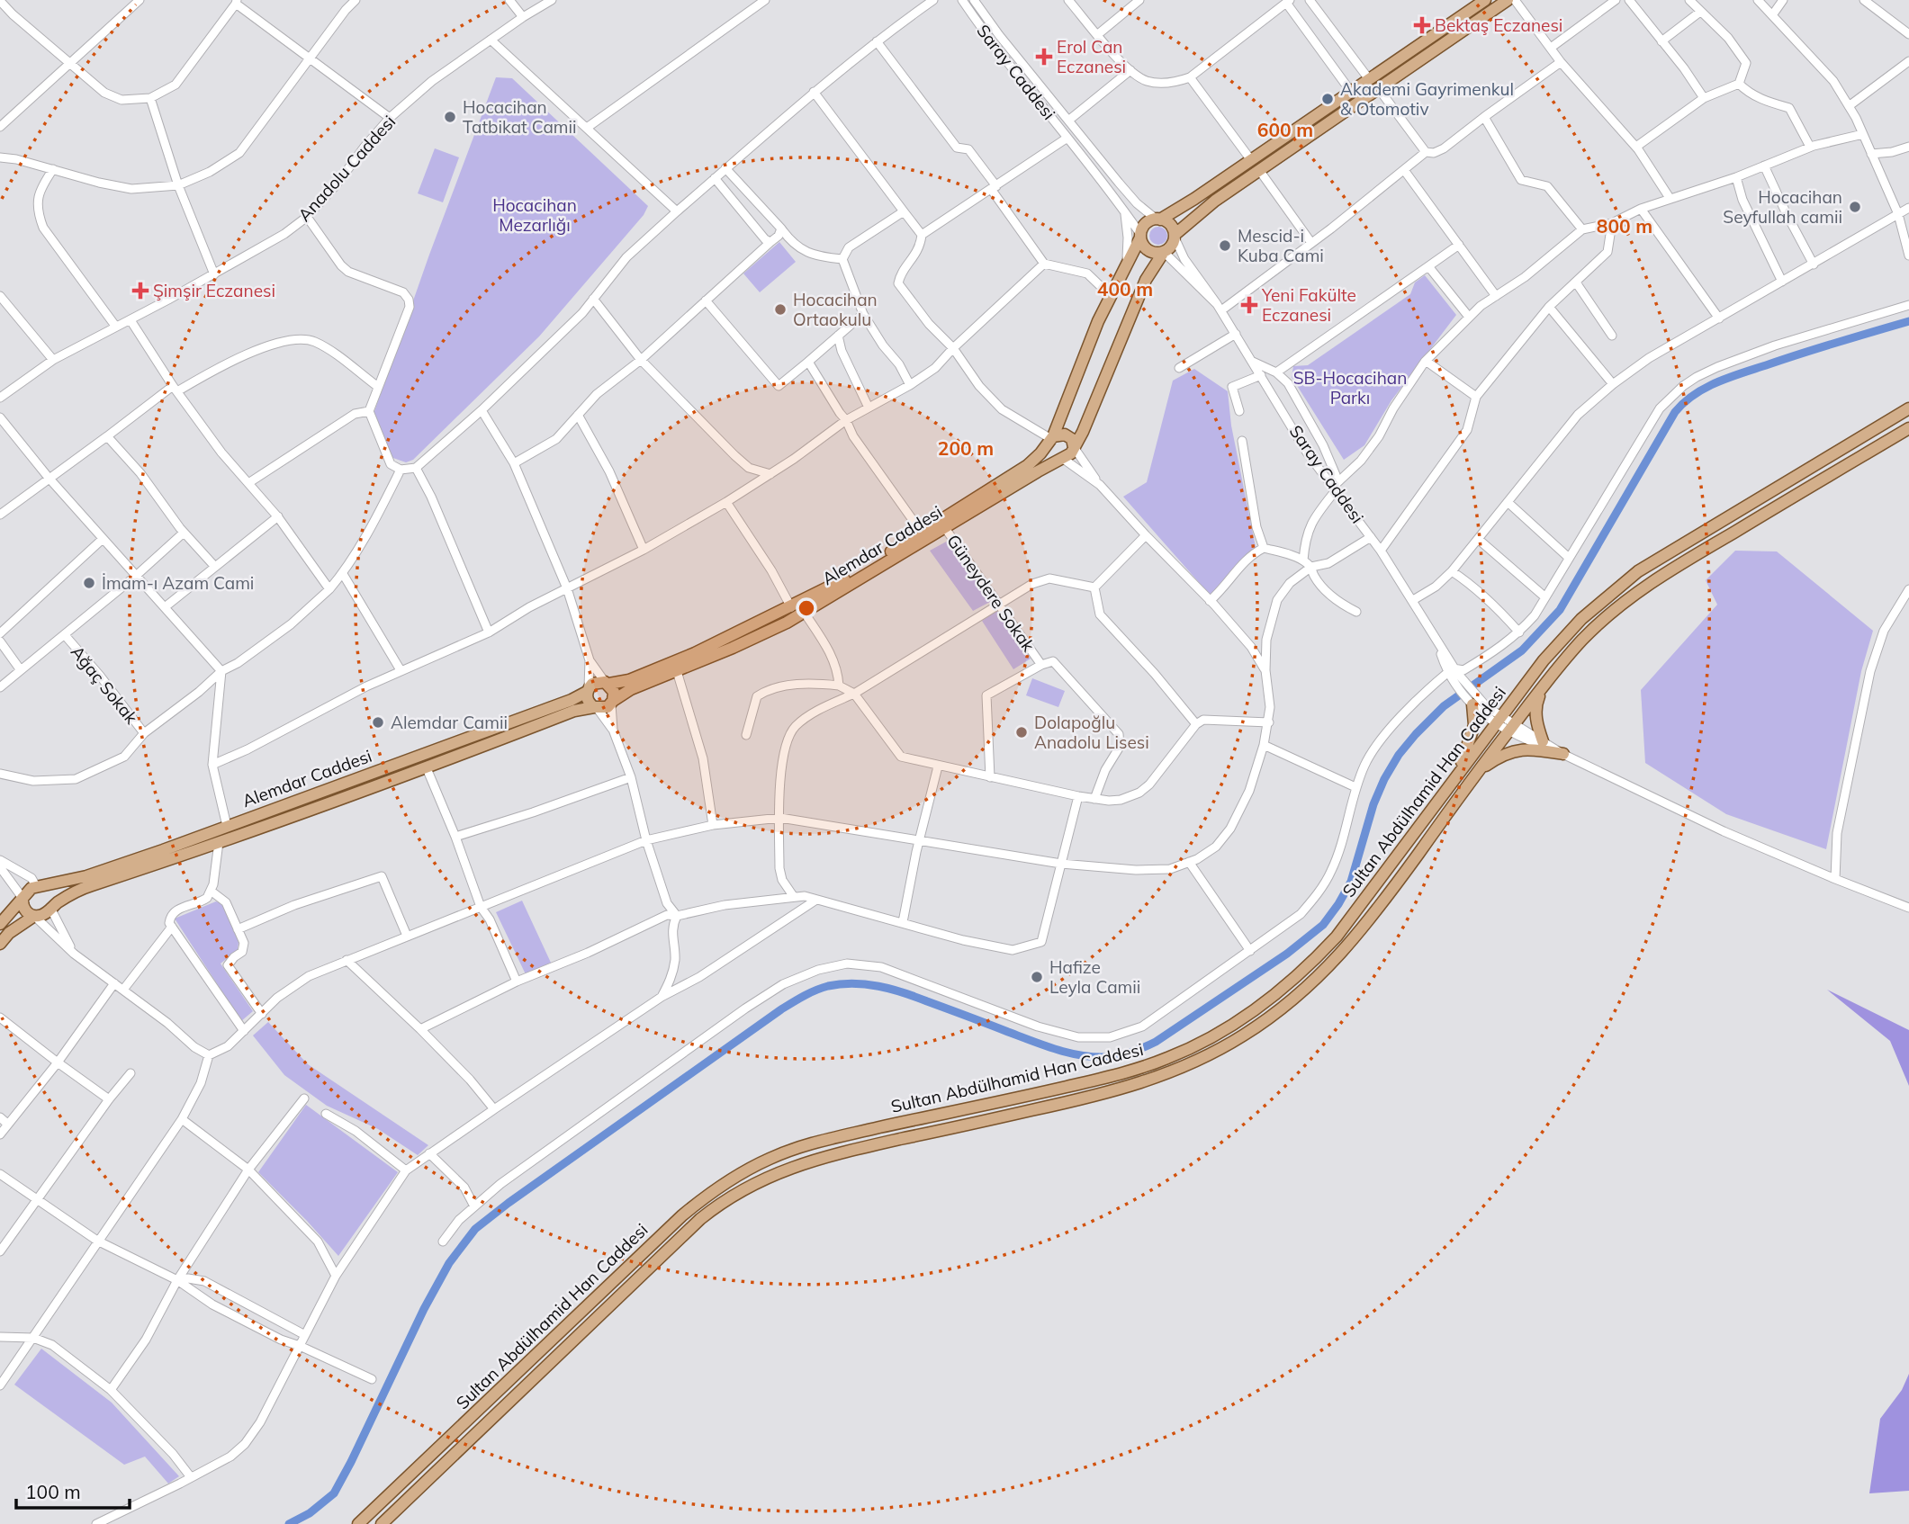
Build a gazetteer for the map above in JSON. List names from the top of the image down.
{
  "streets": {
    "main road": ["Alemdar Caddesi", "Sultan Abdülhamid Han Caddesi"],
    "street": [
      "Saray Caddesi",
      "Anadolu Caddesi",
      "Güneydere Sokak",
      "Ağaç Sokak"
    ]
  },
  "crossings": [
    ["Saray Caddesi", "Alemdar Caddesi"],
    ["Saray Caddesi", "Sultan Abdülhamid Han Caddesi"],
    ["Alemdar Caddesi", "Güneydere Sokak"]
  ],
  "parks": ["Hocacihan Mezarlığı", "SB-Hocacihan Parkı"],
  "places": {
    "health": [
      "Bektaş Eczanesi",
      "Erol Can Eczanesi",
      "Şimşir Eczanesi",
      "Yeni Fakülte Eczanesi"
    ],
    "other": [
      "Akademi Gayrimenkul & Otomotiv",
      "Hocacihan Tatbikat Camii",
      "Hocacihan Seyfullah camii",
      "Mescid-i Kuba Cami",
      "Hocacihan Ortaokulu",
      "İmam-ı Azam Cami",
      "Alemdar Camii",
      "Dolapoğlu Anadolu Lisesi",
      "Hafize Leyla Camii"
    ]
  },
  "scale_bar": "100 m",
  "rings": [
    "600 m",
    "800 m",
    "400 m",
    "200 m"
  ]
}
